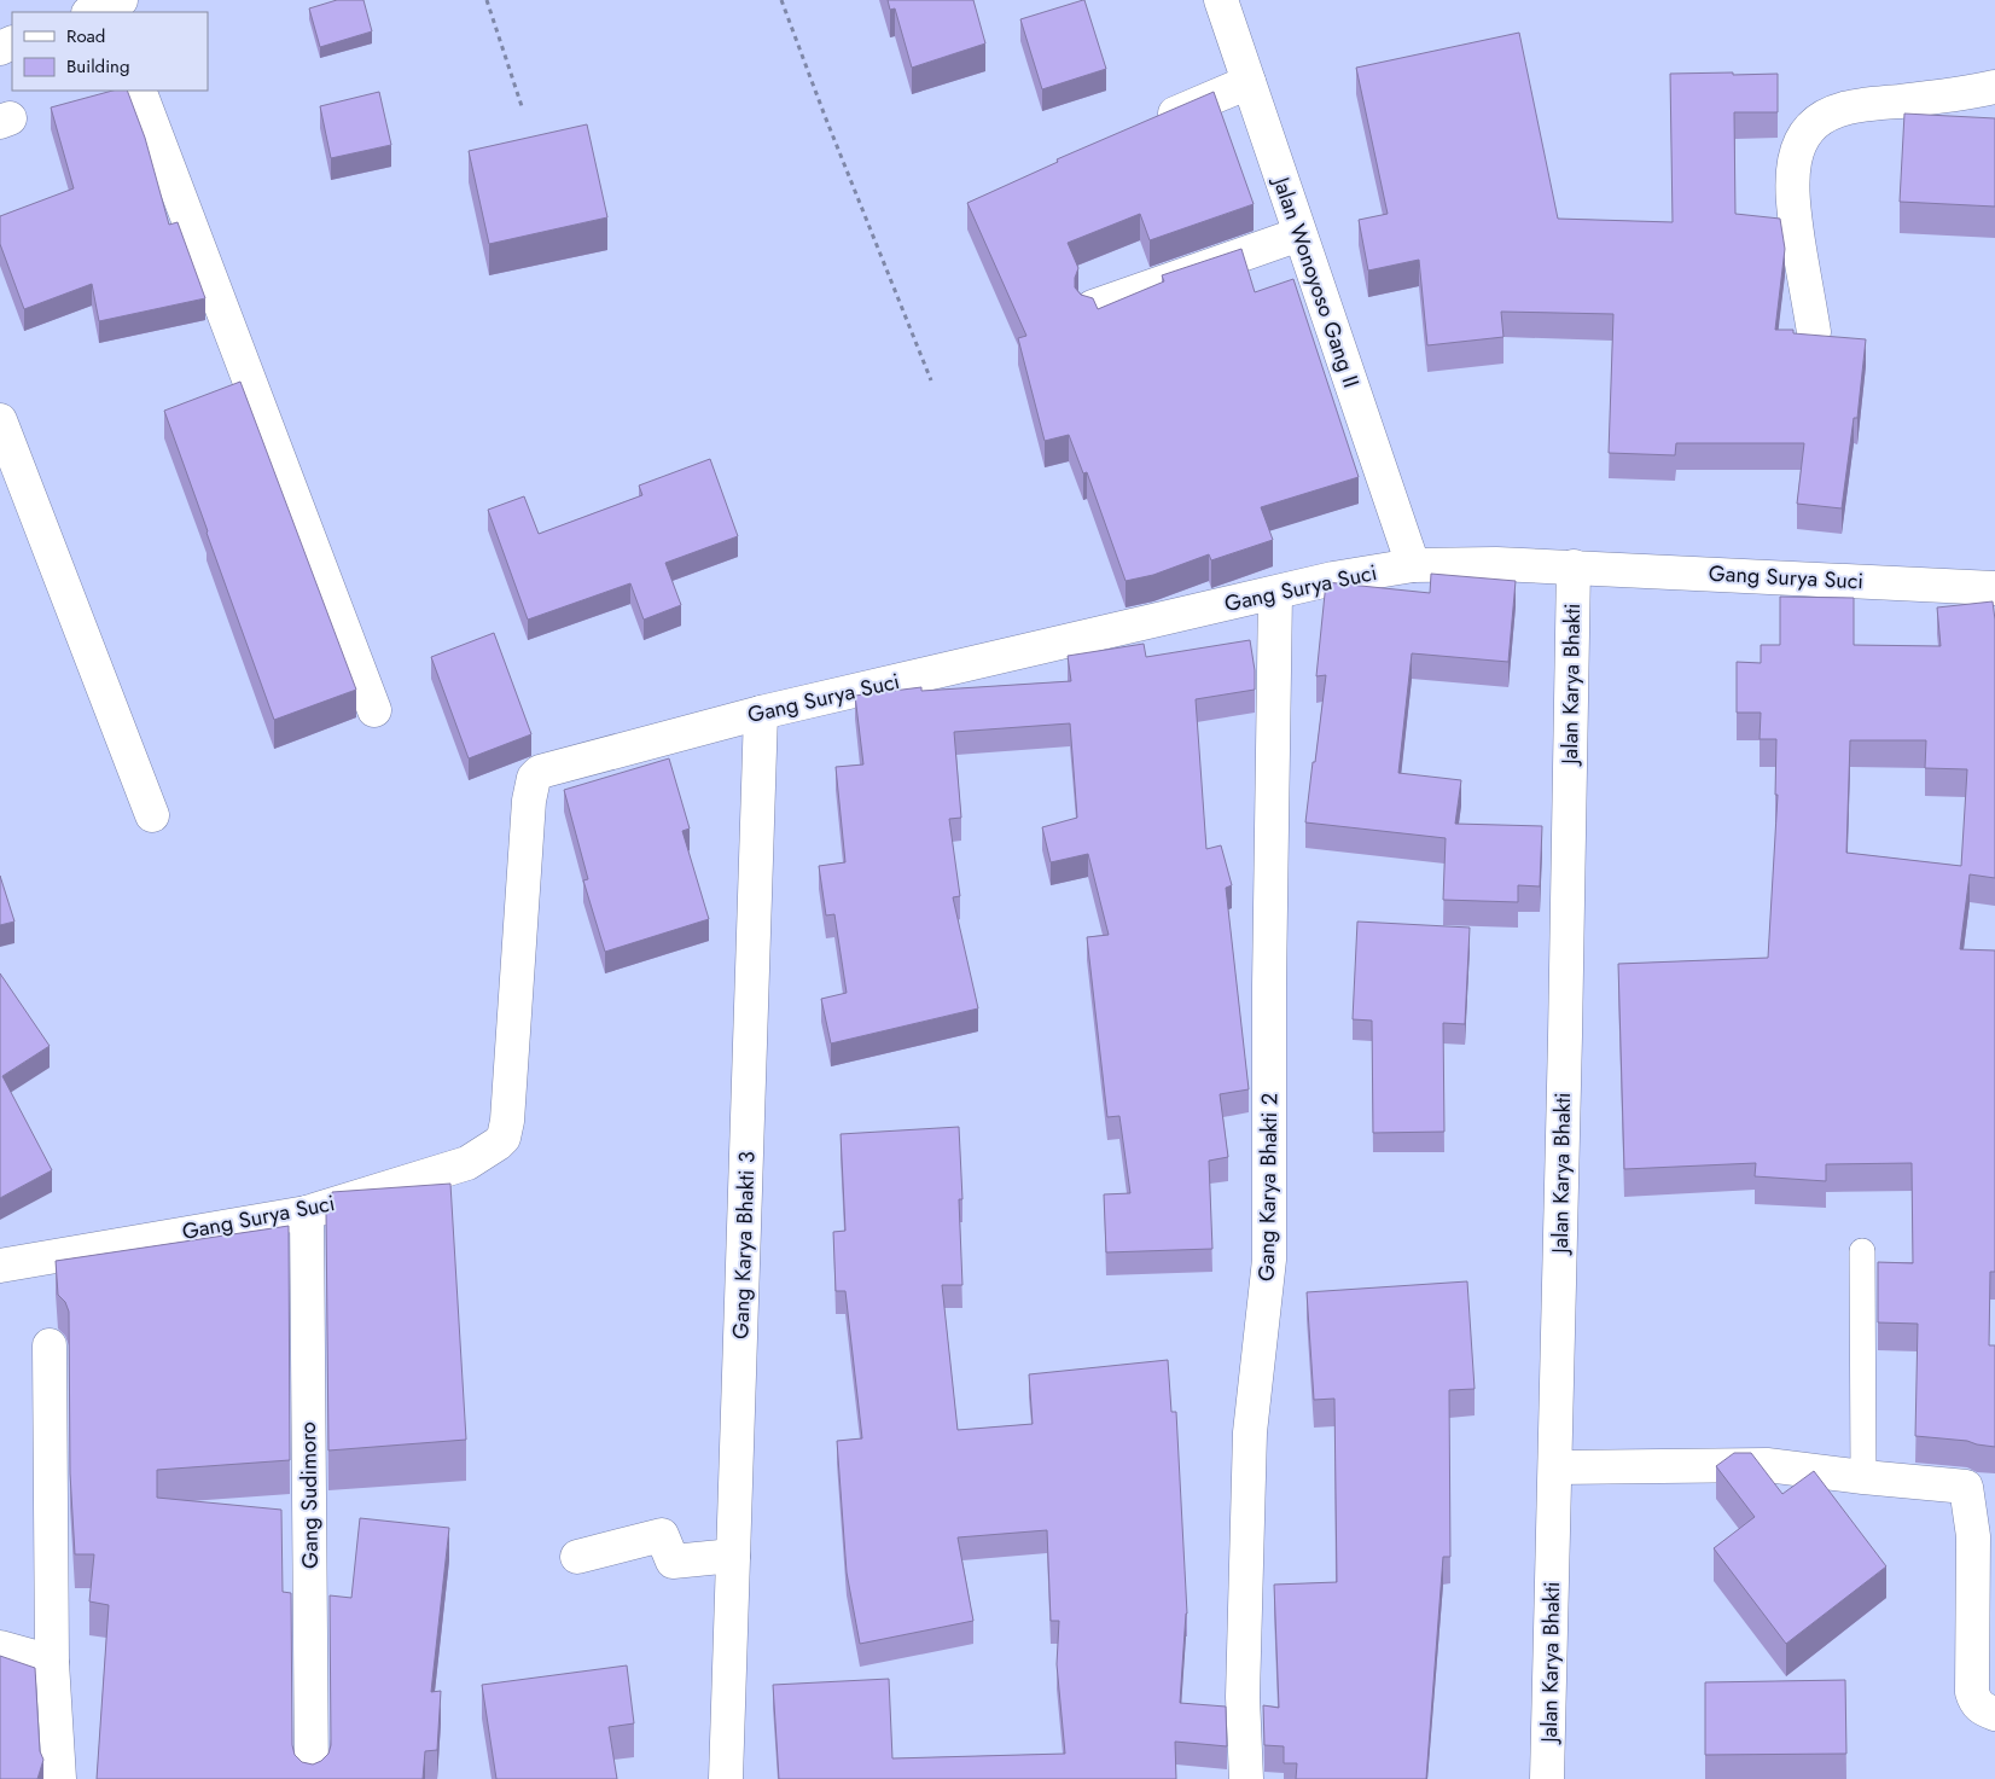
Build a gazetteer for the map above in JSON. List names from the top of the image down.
{
  "streets": {
    "street": [
      "Jalan Wonoyoso Gang II",
      "Gang Surya Suci",
      "Jalan Karya Bhakti",
      "Gang Karya Bhakti 2",
      "Gang Karya Bhakti 3",
      "Gang Sudimoro"
    ]
  },
  "crossings": [
    ["Jalan Wonoyoso Gang II", "Gang Surya Suci"],
    ["Gang Surya Suci", "Jalan Karya Bhakti"],
    ["Gang Surya Suci", "Gang Karya Bhakti 2"],
    ["Gang Surya Suci", "Gang Karya Bhakti 3"],
    ["Gang Surya Suci", "Gang Sudimoro"]
  ],
  "legend": ["Road", "Building"]
}
